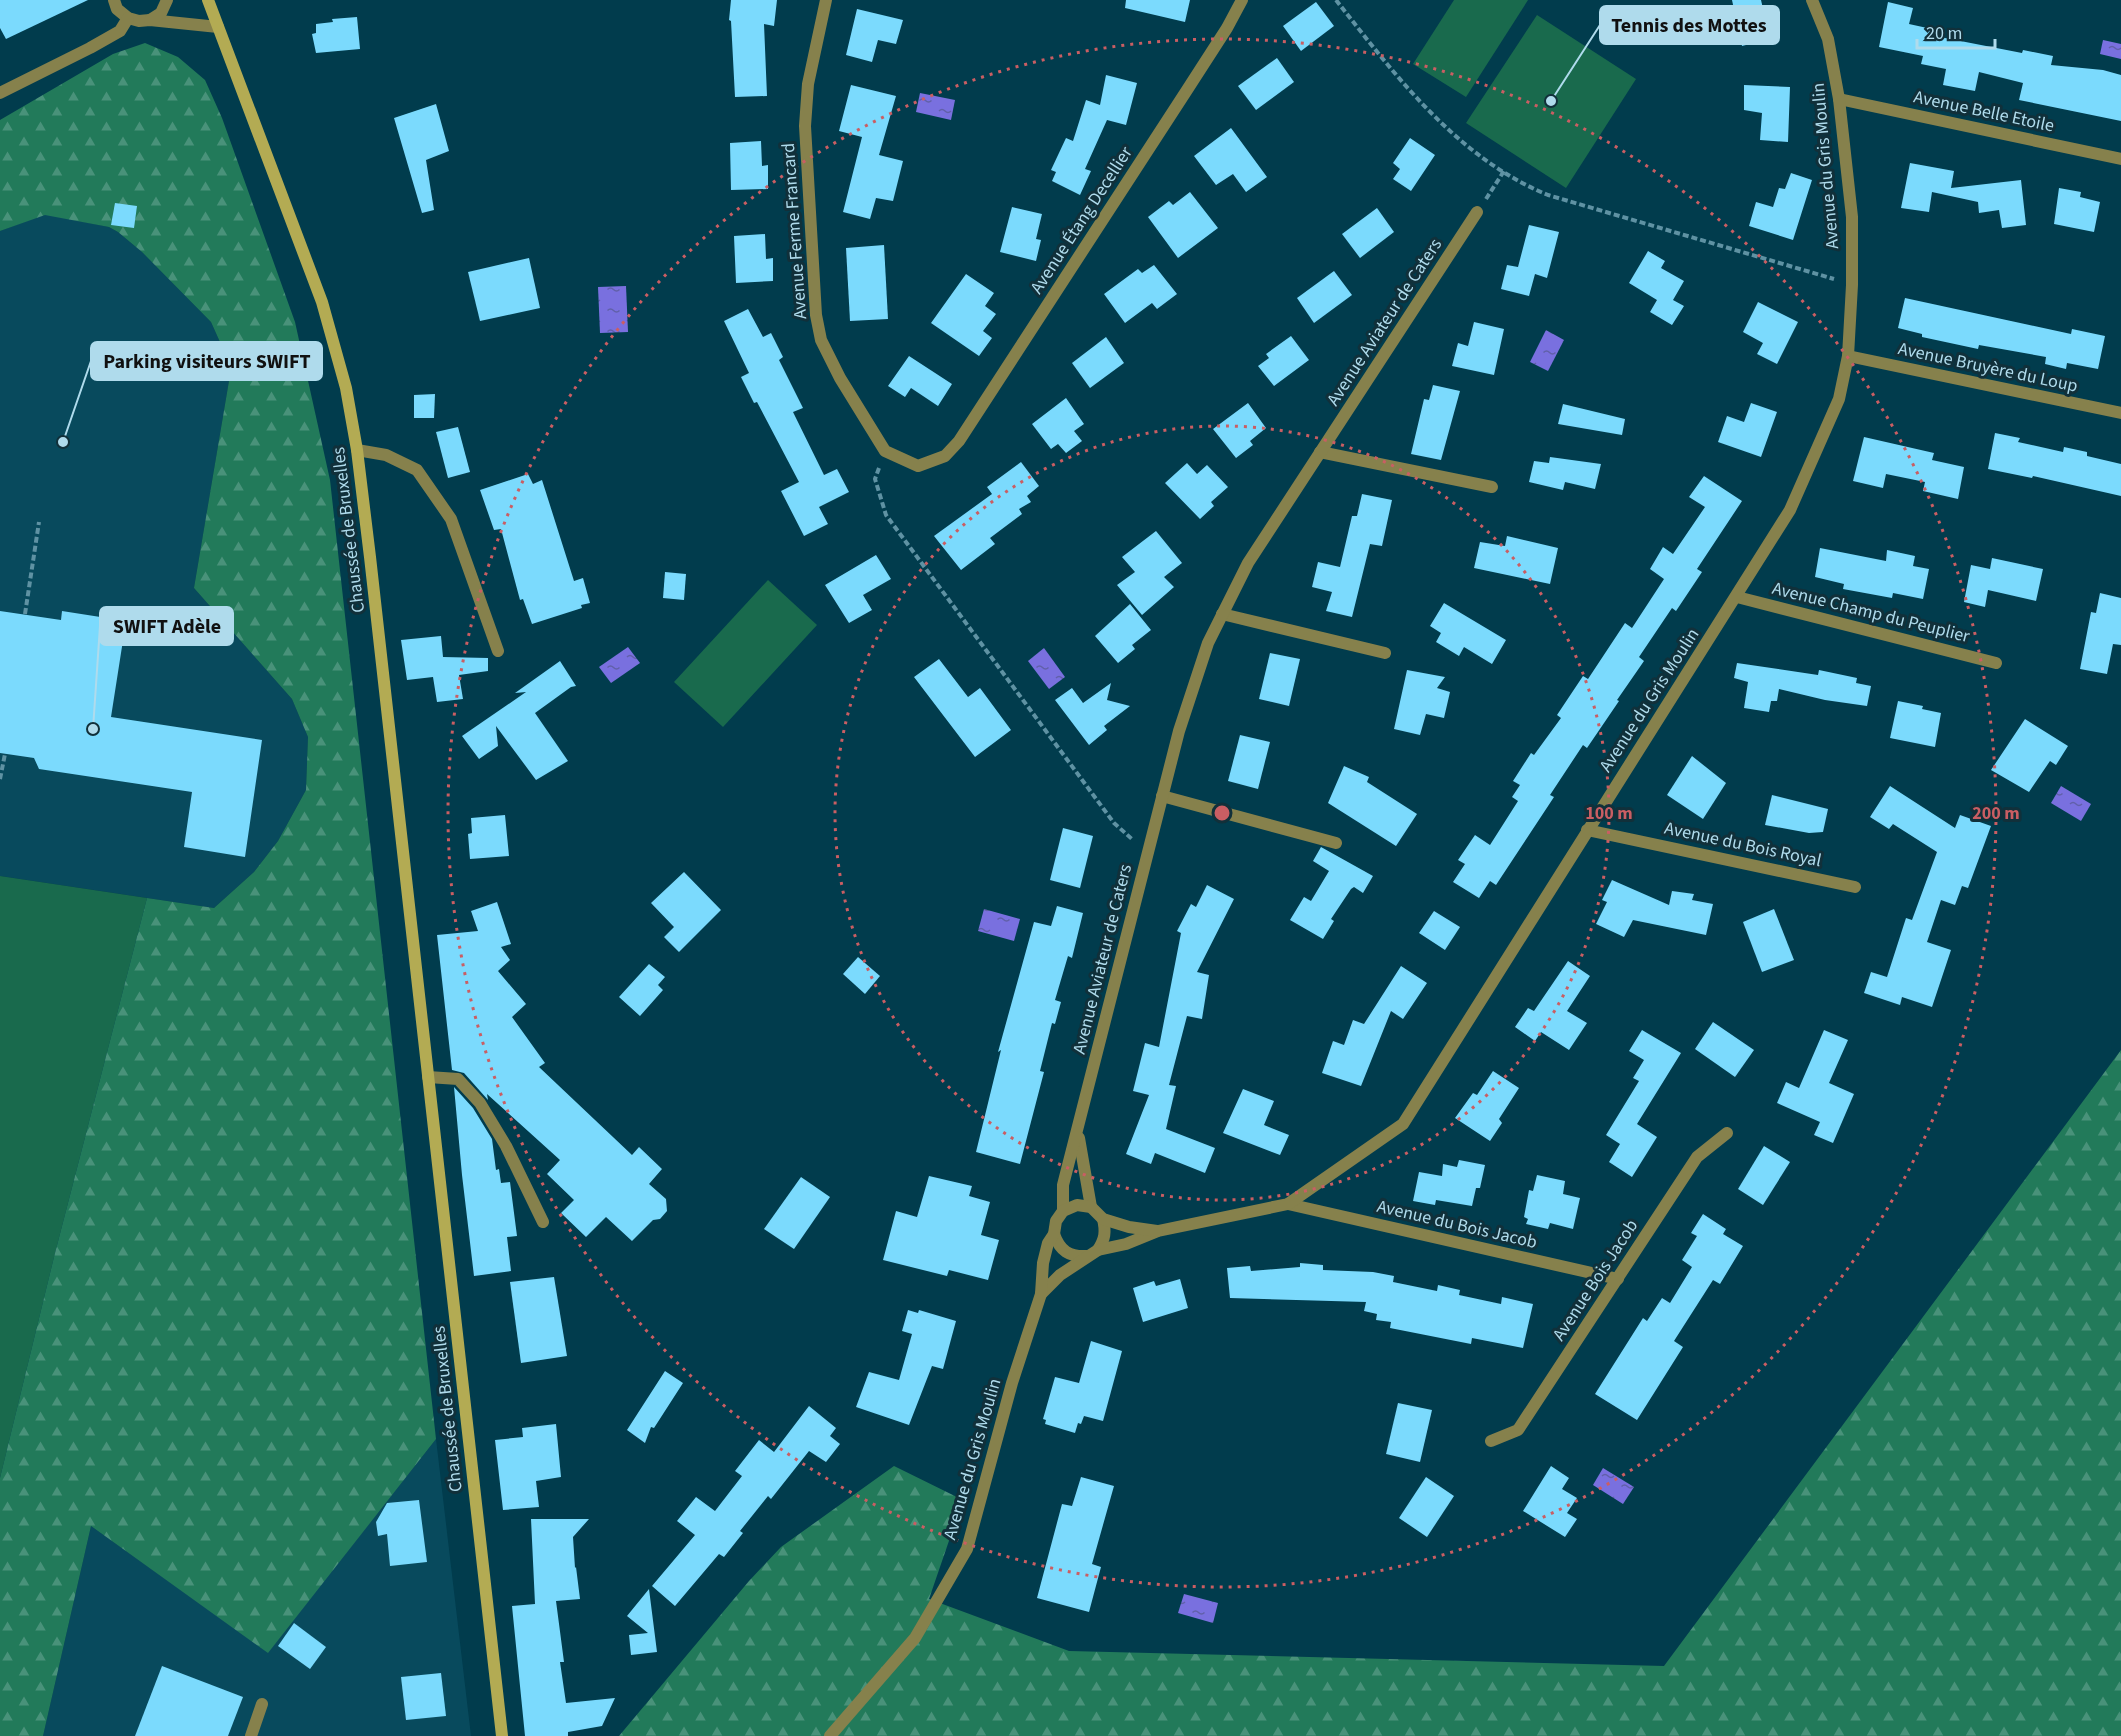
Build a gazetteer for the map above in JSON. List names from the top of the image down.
{
  "streets": {
    "main road": ["Chaussée de Bruxelles"],
    "street": [
      "Avenue Belle Etoile",
      "Avenue du Gris Moulin",
      "Avenue Étang Decellier",
      "Avenue Ferme Francard",
      "Avenue Aviateur de Caters",
      "Avenue Bruyère du Loup",
      "Avenue Champ du Peuplier",
      "Avenue du Bois Royal",
      "Avenue du Bois Jacob",
      "Avenue Bois Jacob"
    ]
  },
  "crossings": [
    ["Avenue Belle Etoile", "Avenue du Gris Moulin"],
    ["Avenue du Gris Moulin", "Avenue Aviateur de Caters"],
    ["Avenue du Gris Moulin", "Avenue Bruyère du Loup"],
    ["Avenue du Gris Moulin", "Avenue Champ du Peuplier"],
    ["Avenue du Gris Moulin", "Avenue du Bois Royal"],
    ["Avenue du Gris Moulin", "Avenue du Bois Jacob"],
    ["Avenue Étang Decellier", "Avenue Ferme Francard"],
    ["Avenue du Bois Jacob", "Avenue Bois Jacob"]
  ],
  "places": ["Tennis des Mottes", "Parking visiteurs SWIFT", "SWIFT Adèle"],
  "scale_bar": "20 m",
  "rings": ["100 m", "200 m"]
}
